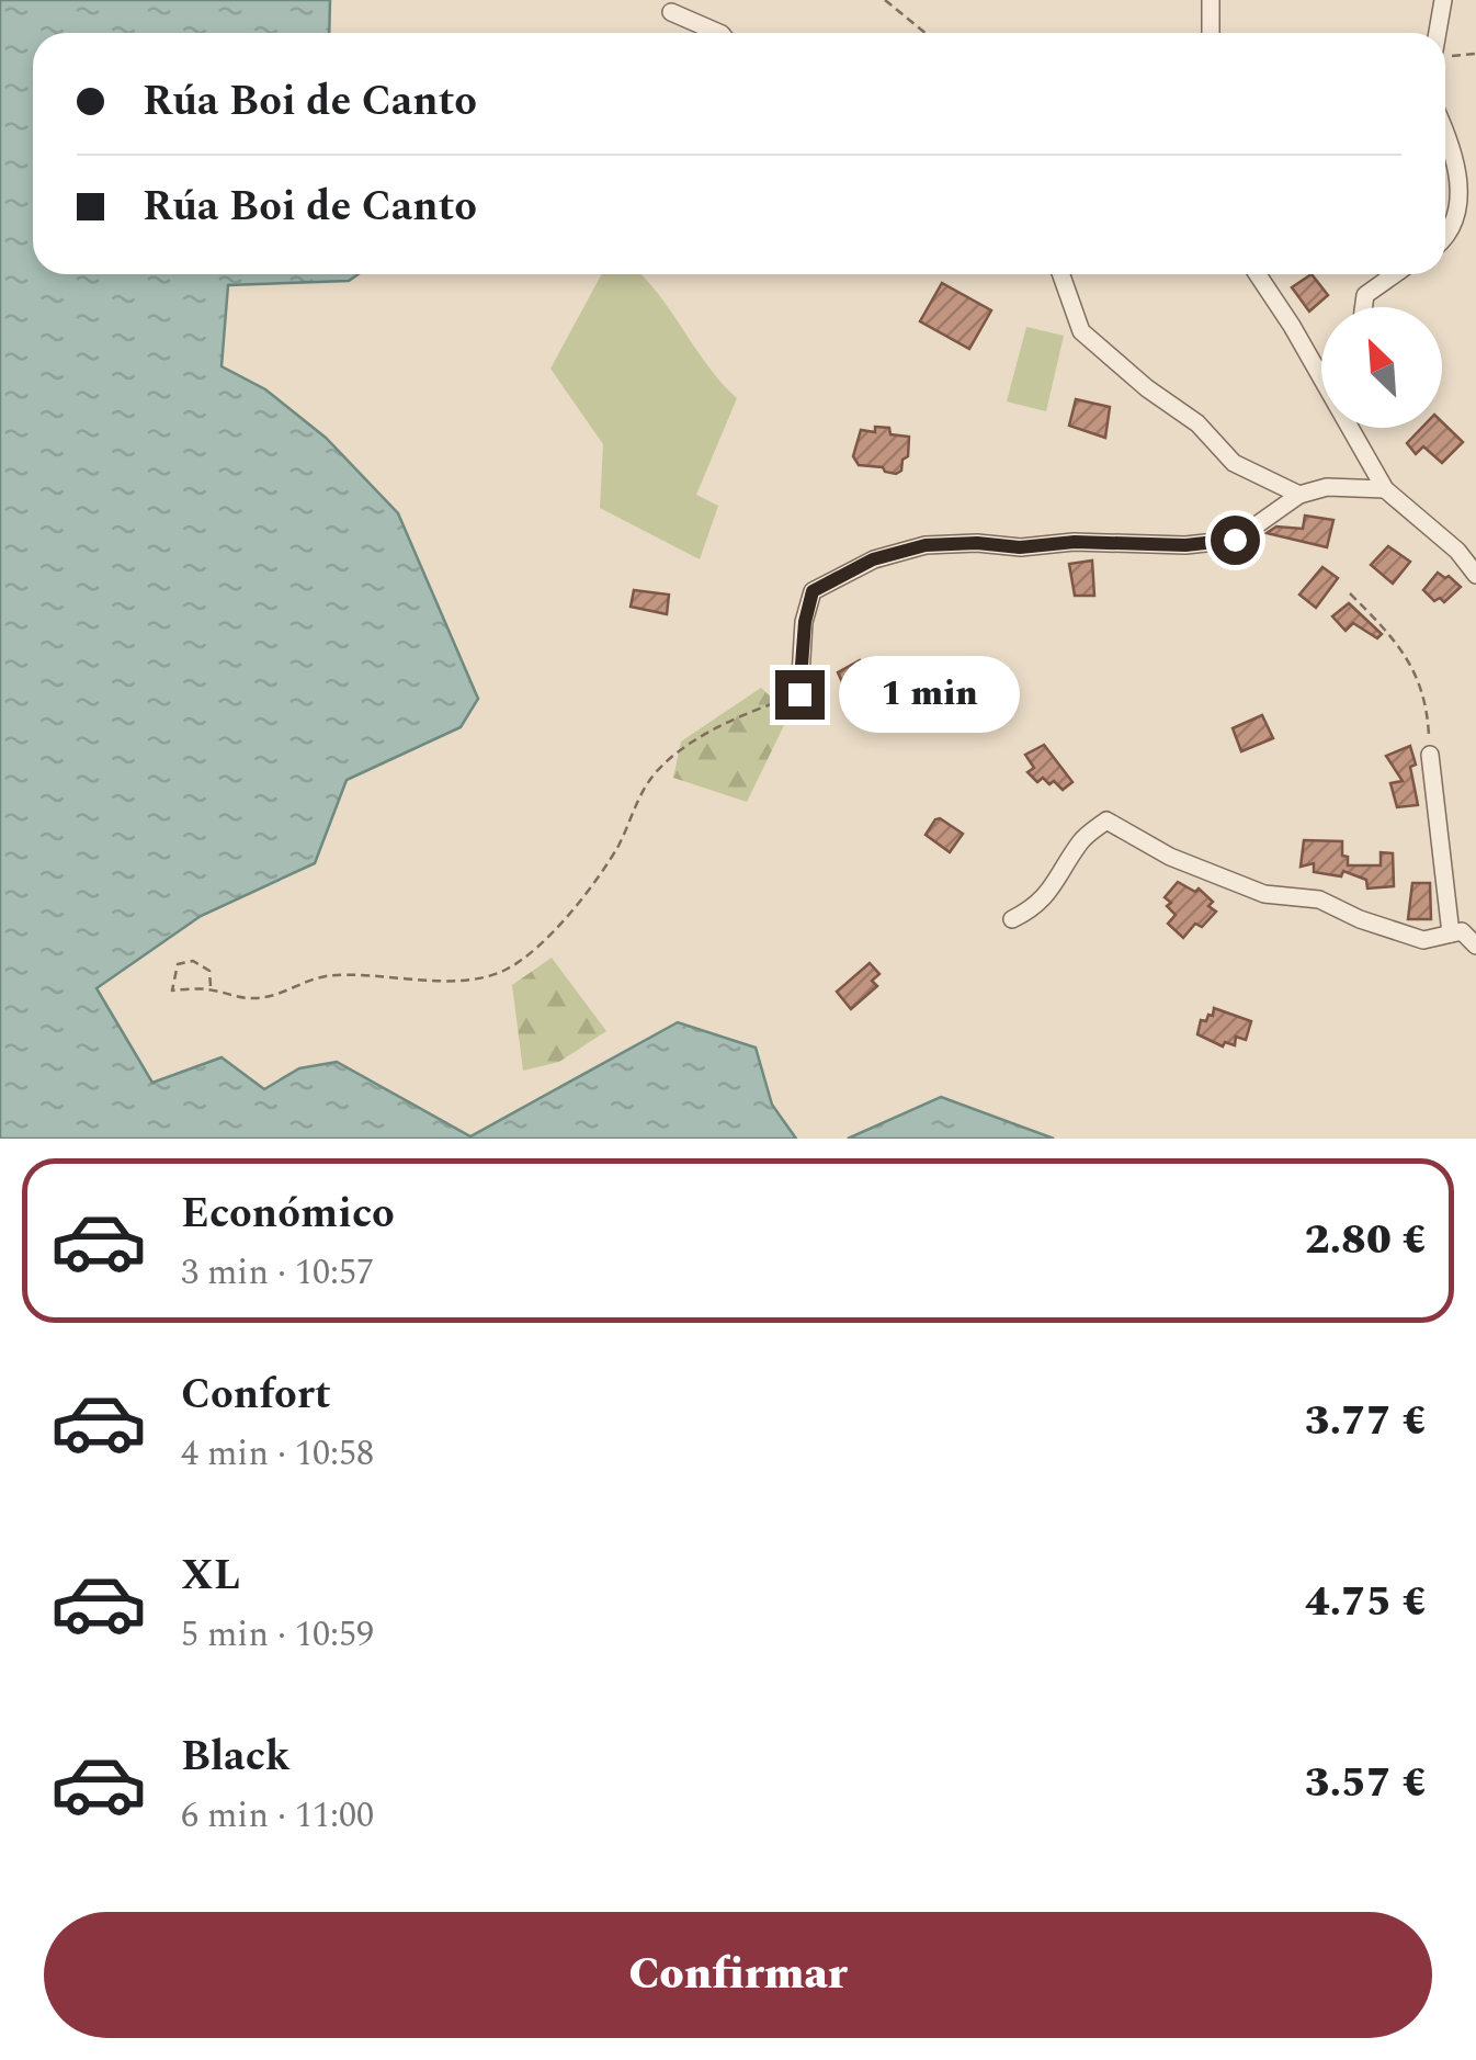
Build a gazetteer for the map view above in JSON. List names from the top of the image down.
{
  "north": "top left",
  "page": {
    "banner": ["Rúa Boi de Canto", "Rúa Boi de Canto"],
    "bubble": "1 min",
    "list": [
      {
        "name": "Económico",
        "note": "3 min · 10:57",
        "value": "2.80 €"
      },
      {
        "name": "Confort",
        "note": "4 min · 10:58",
        "value": "3.77 €"
      },
      {
        "name": "XL",
        "note": "5 min · 10:59",
        "value": "4.75 €"
      },
      {
        "name": "Black",
        "note": "6 min · 11:00",
        "value": "3.57 €"
      }
    ],
    "buttons": "Confirmar"
  }
}
